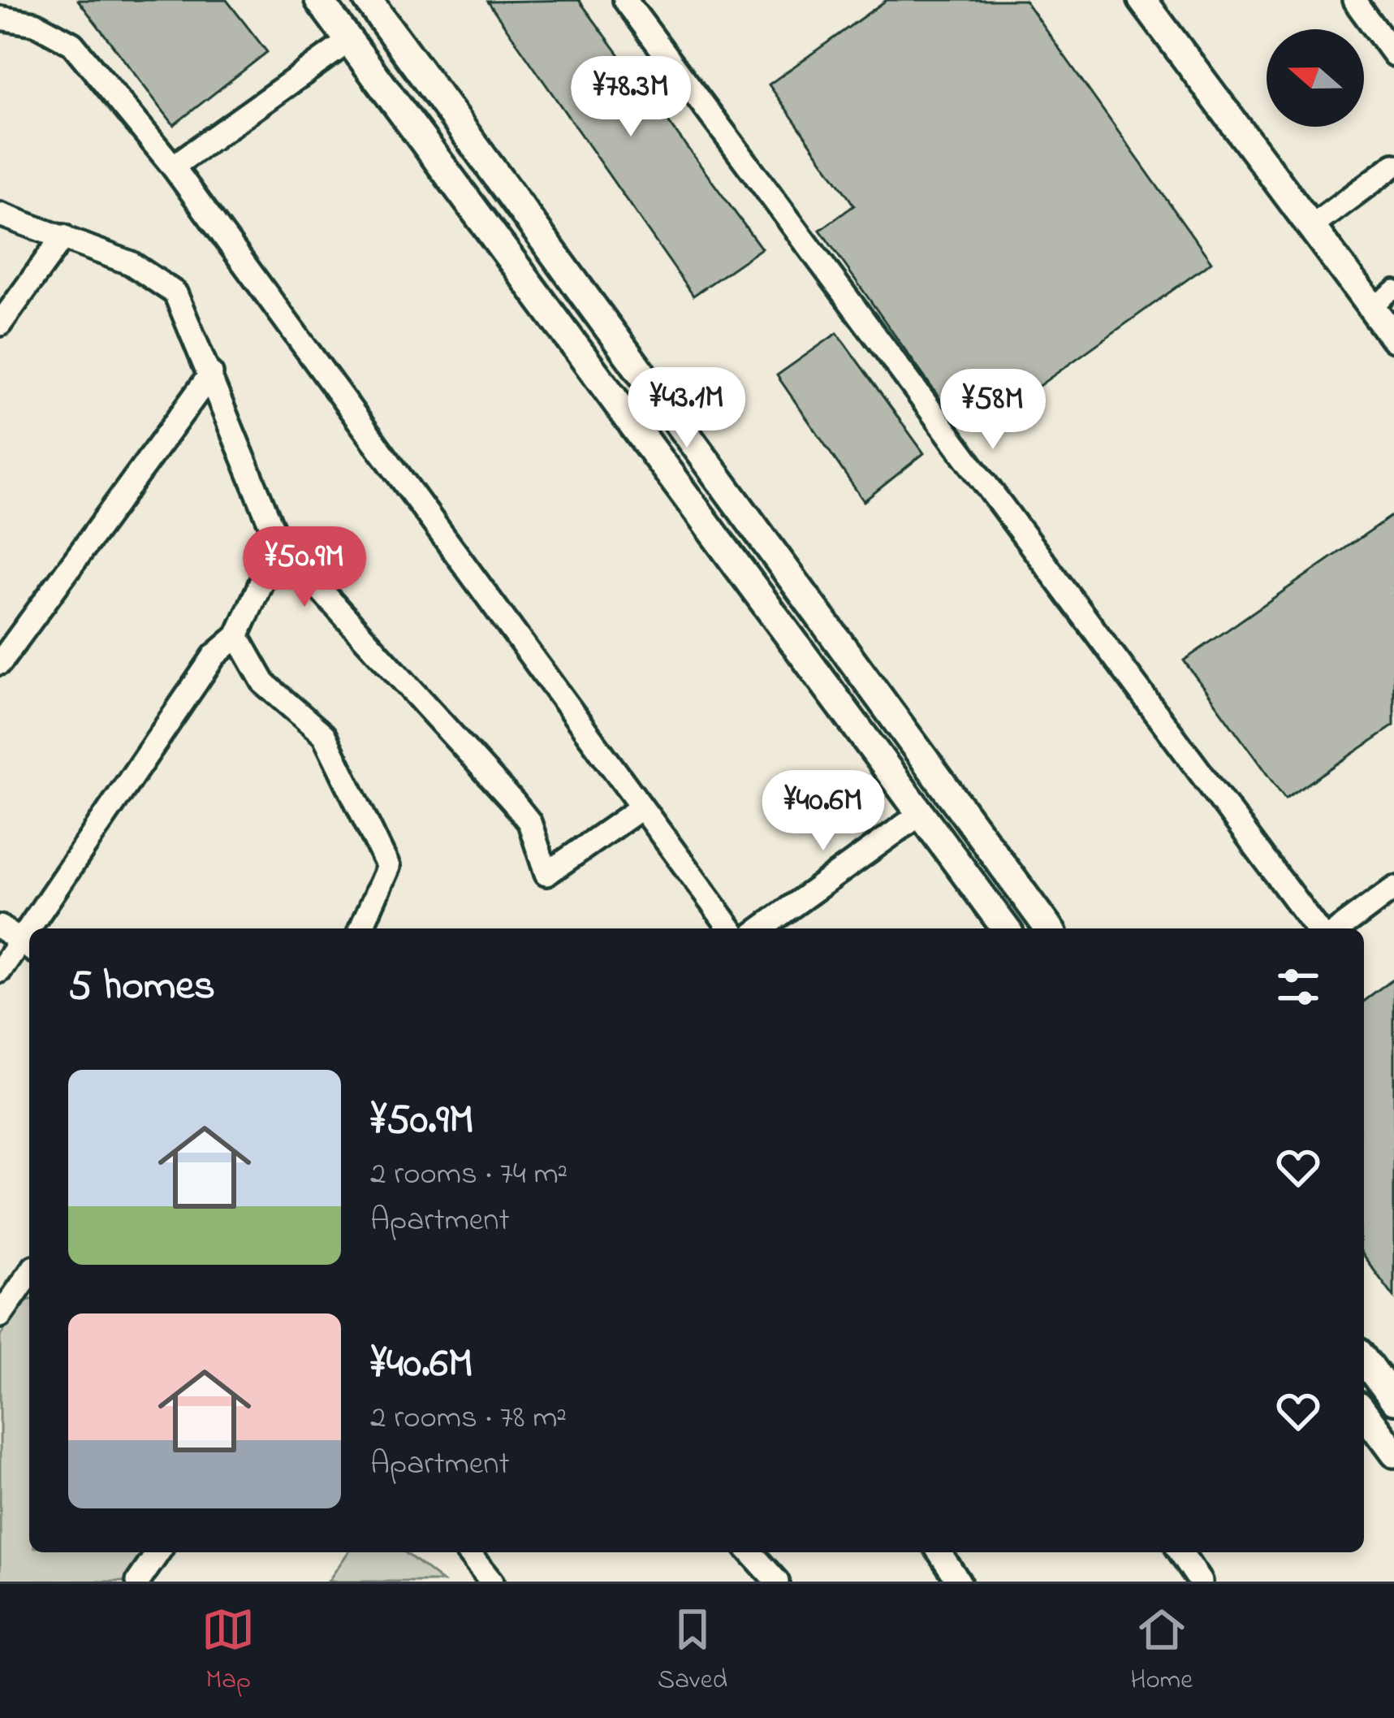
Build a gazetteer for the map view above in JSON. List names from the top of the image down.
{
  "north": "left",
  "page": {
    "price": [
      "¥78.3M",
      "¥43.1M",
      "¥58M",
      "¥50.9M",
      "¥40.6M"
    ],
    "heading": "5 homes",
    "list": [
      {
        "name": "¥50.9M",
        "note": "2 rooms · 74 m² · Apartment"
      },
      {
        "name": "¥40.6M",
        "note": "2 rooms · 78 m² · Apartment"
      }
    ],
    "tabs": ["Map", "Saved", "Home"]
  }
}
